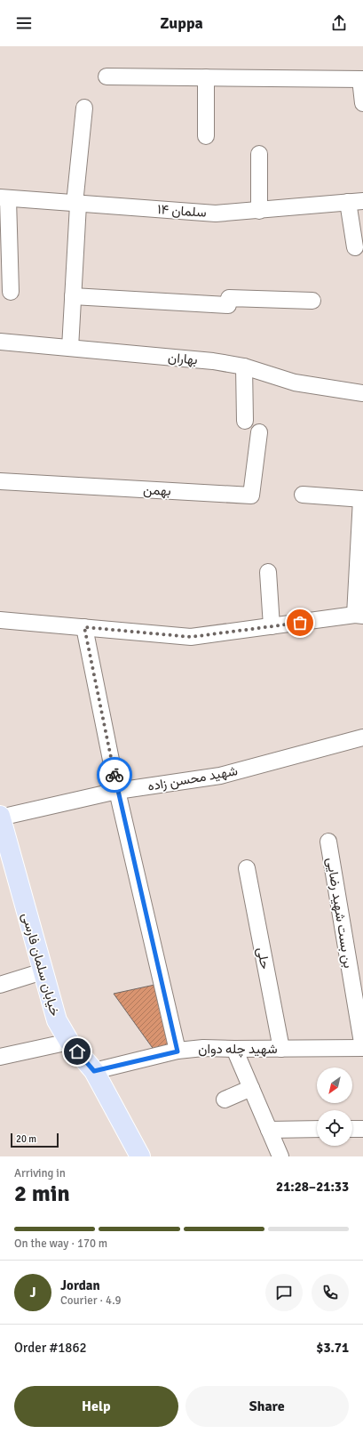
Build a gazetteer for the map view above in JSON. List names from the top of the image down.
{
  "streets": {
    "main road": ["خیابان سلمان فارسی"],
    "street": [
      "سلمان ۱۴",
      "بهاران",
      "بهمن",
      "شهید محسن زاده",
      "بن بست شهید رضایی",
      "حلی",
      "شهید چله دوان"
    ]
  },
  "crossings": [
    ["شهید محسن زاده", "خیابان سلمان فارسی"],
    ["بن بست شهید رضایی", "شهید چله دوان"],
    ["حلی", "شهید چله دوان"],
    ["خیابان سلمان فارسی", "شهید چله دوان"]
  ],
  "scale_bar": "20 m",
  "north": "bottom left",
  "page": {
    "header": "Zuppa",
    "scale": "20 m",
    "heading": ["2 min", "Arriving in", "21:28–21:33"],
    "panel": [
      "Jordan",
      "Courier · 4.9",
      "Order #1862",
      "$3.71"
    ],
    "bar": "On the way · 170 m",
    "round": "J",
    "buttons": ["Help", "Share"]
  }
}
